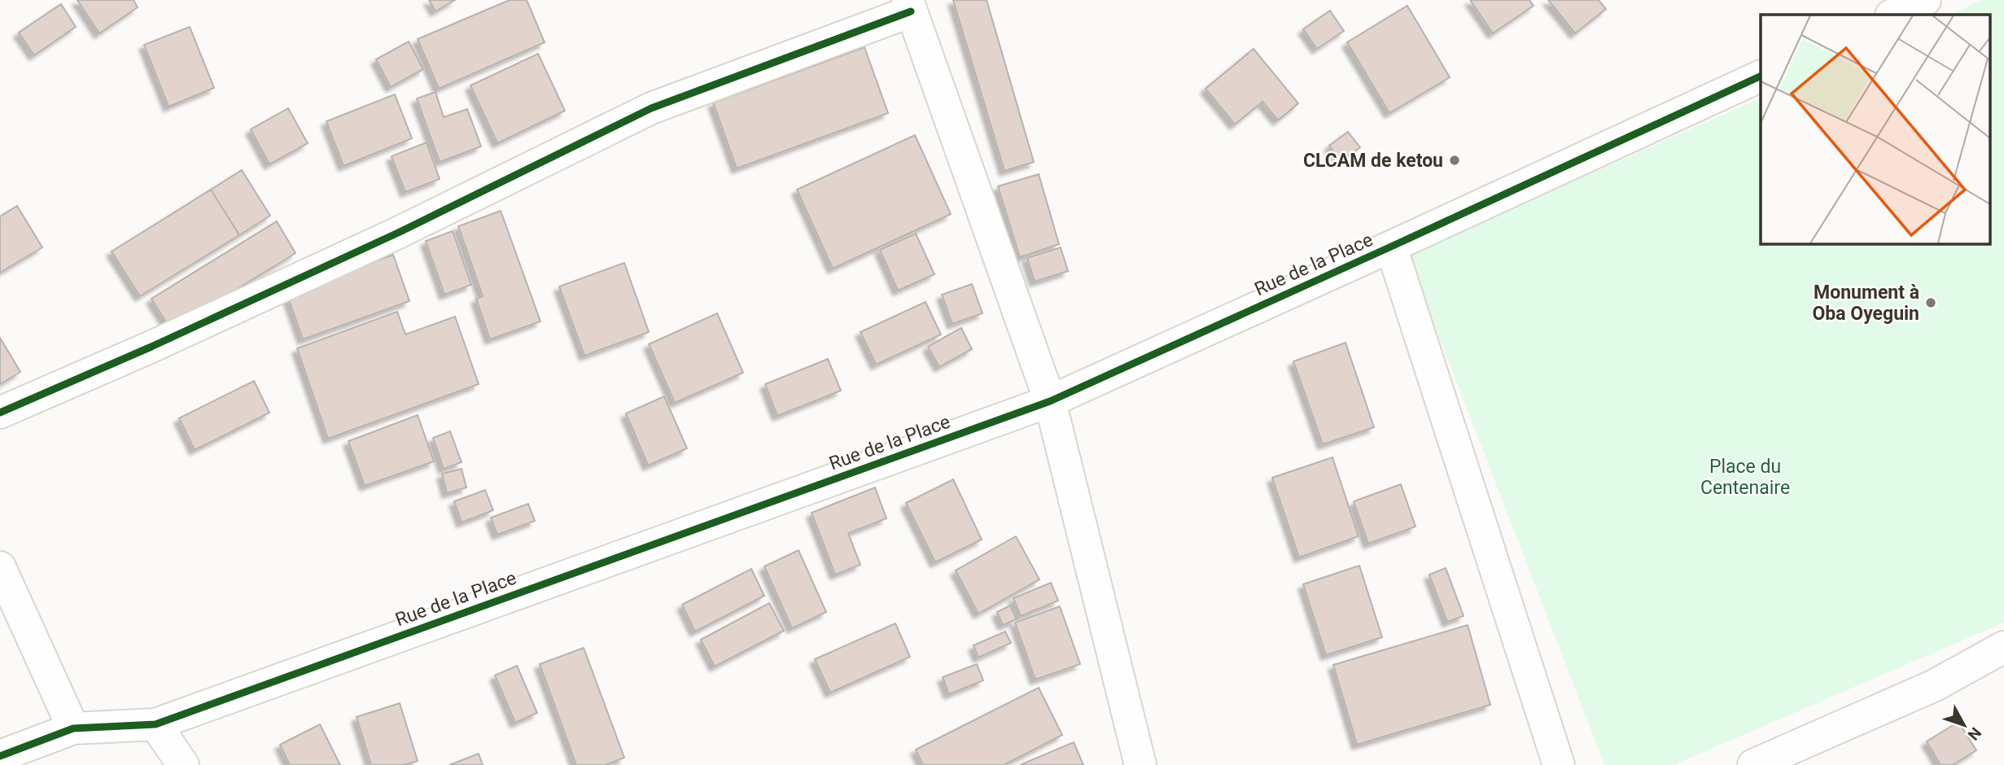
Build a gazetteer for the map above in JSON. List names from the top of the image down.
{
  "streets": {
    "street": ["Rue de la Place"]
  },
  "parks": ["Place du Centenaire"],
  "places": ["CLCAM de ketou", "Monument à Oba Oyeguin"],
  "north": "bottom right"
}
